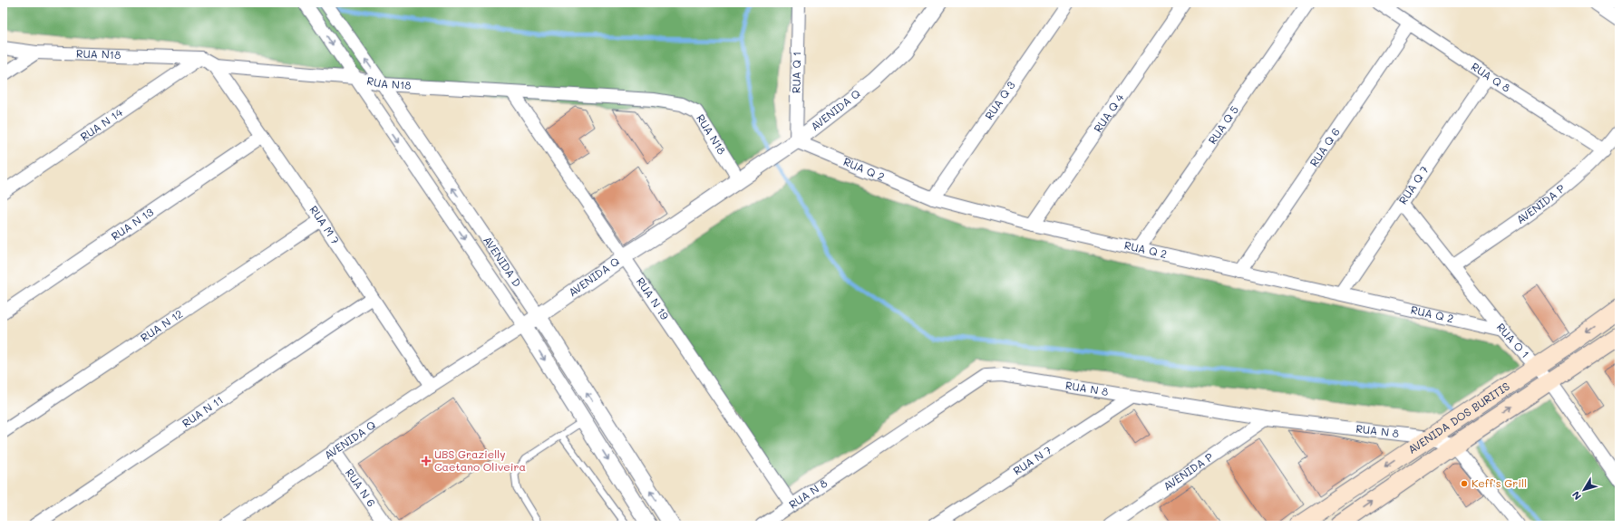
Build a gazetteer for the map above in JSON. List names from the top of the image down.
{
  "streets": {
    "main road": ["AVENIDA DOS BURITIS"],
    "street": [
      "RUA N18",
      "RUA Q 1",
      "RUA Q 8",
      "RUA Q 3",
      "AVENIDA Q",
      "RUA Q 4",
      "RUA N 14",
      "RUA Q 5",
      "RUA Q 6",
      "RUA Q 2",
      "RUA Q 7",
      "AVENIDA P",
      "RUA N 13",
      "RUA M 7",
      "AVENIDA D",
      "RUA N 19",
      "RUA N 12",
      "RUA O 1",
      "RUA N 8",
      "RUA N 11",
      "RUA N 7",
      "RUA N 6"
    ]
  },
  "crossings": [
    ["RUA N18", "AVENIDA Q"],
    ["RUA N18", "RUA N 14"],
    ["RUA N18", "RUA M 7"],
    ["RUA N18", "AVENIDA D"],
    ["RUA N18", "RUA N 19"],
    ["RUA Q 1", "AVENIDA Q"],
    ["RUA Q 1", "RUA Q 2"],
    ["RUA Q 8", "RUA Q 6"],
    ["RUA Q 8", "RUA Q 7"],
    ["RUA Q 8", "AVENIDA P"],
    ["RUA Q 3", "RUA Q 2"],
    ["AVENIDA Q", "RUA Q 2"],
    ["AVENIDA Q", "RUA M 7"],
    ["AVENIDA Q", "AVENIDA D"],
    ["AVENIDA Q", "RUA N 19"],
    ["AVENIDA Q", "RUA N 6"],
    ["RUA Q 4", "RUA Q 2"],
    ["RUA Q 5", "RUA Q 2"],
    ["RUA Q 6", "RUA Q 2"],
    ["RUA Q 2", "RUA Q 7"],
    ["RUA Q 2", "RUA O 1"],
    ["RUA Q 7", "RUA O 1"],
    ["AVENIDA P", "RUA O 1"],
    ["AVENIDA P", "RUA N 8"],
    ["RUA N 13", "RUA M 7"],
    ["RUA M 7", "RUA N 12"],
    ["RUA M 7", "RUA N 11"],
    ["RUA N 19", "RUA N 8"],
    ["RUA O 1", "AVENIDA DOS BURITIS"],
    ["RUA N 8", "AVENIDA DOS BURITIS"],
    ["RUA N 8", "RUA N 7"]
  ],
  "places": {
    "health": ["UBS Grazielly Caetano Oliveira"],
    "other": ["Keff's Grill"]
  },
  "north": "bottom left"
}
